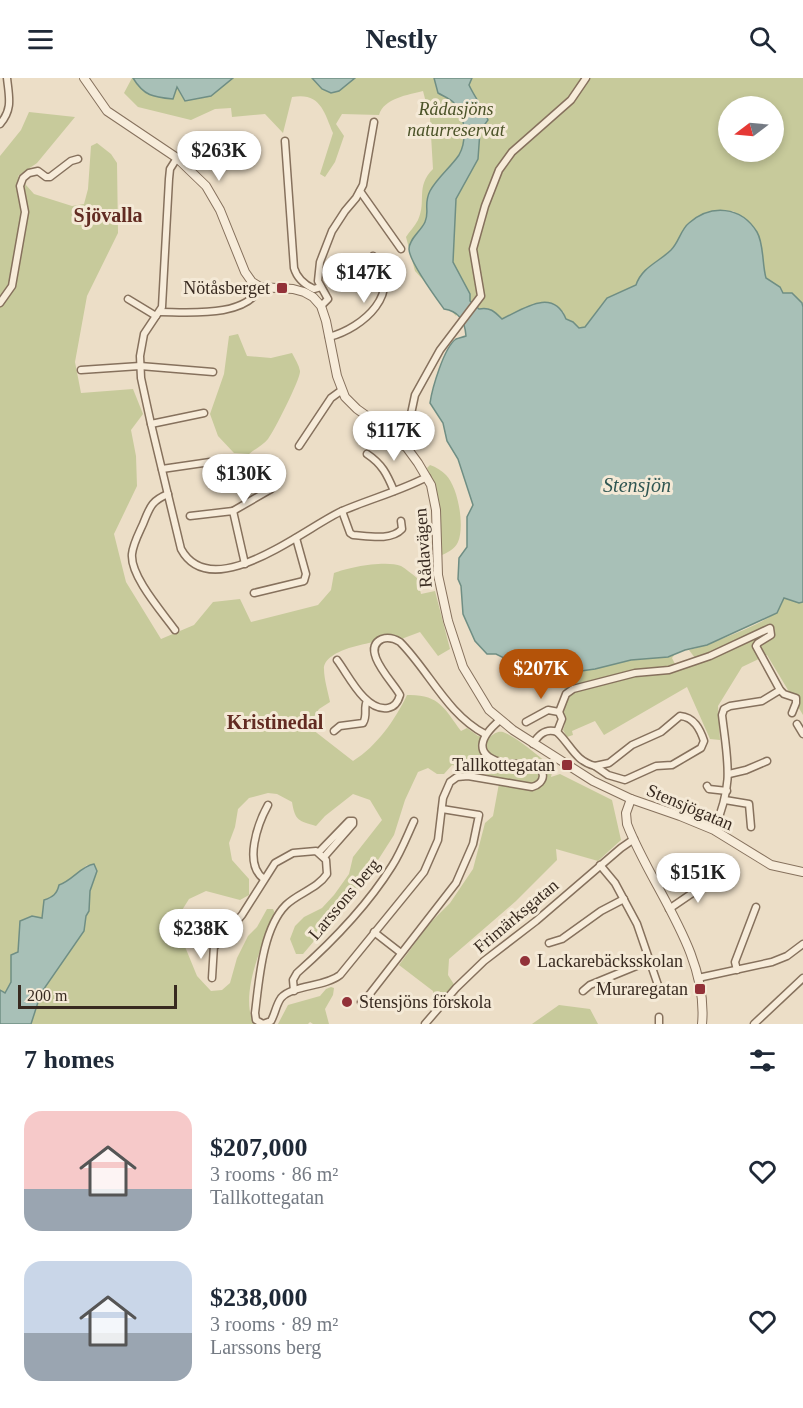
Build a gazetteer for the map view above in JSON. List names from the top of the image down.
{
  "streets": {
    "street": [
      "Rådavägen",
      "Stensjögatan",
      "Larssons berg",
      "Frimärksgatan"
    ]
  },
  "crossings": [
    ["Rådavägen", "Stensjögatan"]
  ],
  "districts": ["Sjövalla", "Kristinedal"],
  "water": ["Stensjön"],
  "parks": ["Rådasjöns naturreservat"],
  "places": {
    "transit": ["Nötåsberget", "Tallkottegatan", "Muraregatan"],
    "other": ["Lackarebäcksskolan", "Stensjöns förskola"]
  },
  "scale_bar": "200 m",
  "north": "left",
  "page": {
    "header": "Nestly",
    "price": [
      "$263K",
      "$147K",
      "$117K",
      "$130K",
      "$207K",
      "$151K",
      "$238K"
    ],
    "scale": "200 m",
    "heading": "7 homes",
    "list": [
      {
        "name": "$207,000",
        "note": "3 rooms · 86 m² · Tallkottegatan"
      },
      {
        "name": "$238,000",
        "note": "3 rooms · 89 m² · Larssons berg"
      }
    ]
  }
}
